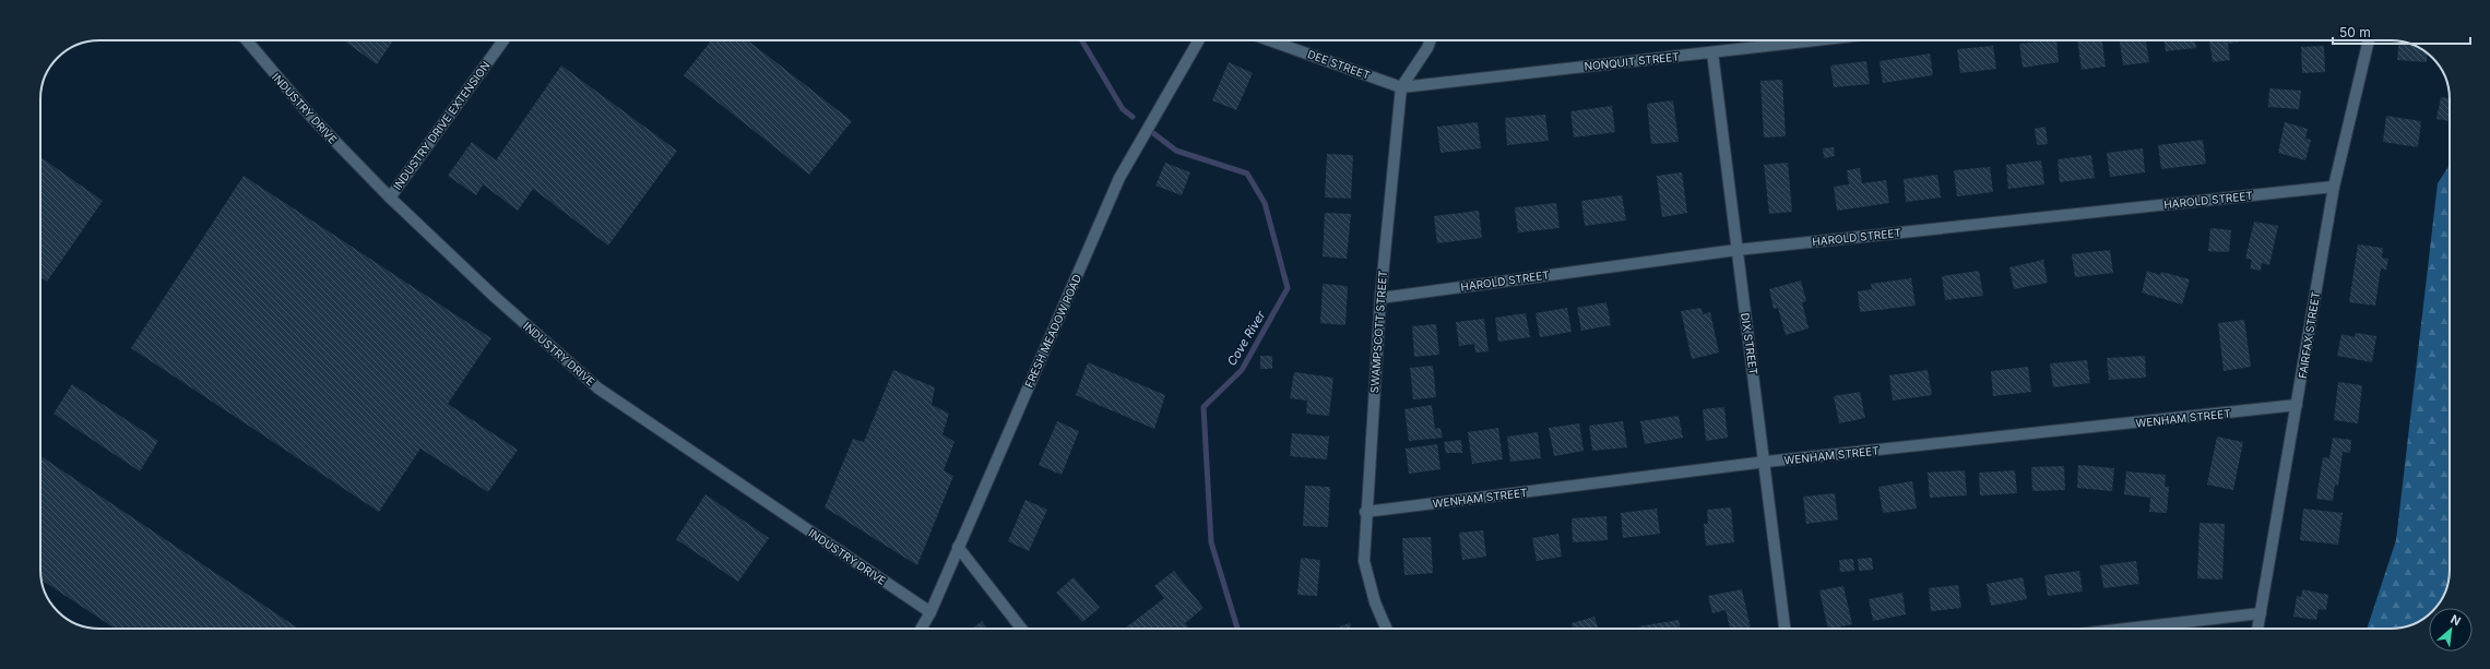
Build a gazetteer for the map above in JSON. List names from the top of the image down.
{
  "streets": {
    "street": [
      "NONQUIT STREET",
      "DEE STREET",
      "INDUSTRY DRIVE",
      "INDUSTRY DRIVE EXTENSION",
      "HAROLD STREET",
      "FRESH MEADOW ROAD",
      "SWAMPSCOTT STREET",
      "FAIRFAX STREET",
      "DIX STREET",
      "WENHAM STREET"
    ]
  },
  "crossings": [
    ["NONQUIT STREET", "DEE STREET"],
    ["NONQUIT STREET", "SWAMPSCOTT STREET"],
    ["NONQUIT STREET", "DIX STREET"],
    ["DEE STREET", "SWAMPSCOTT STREET"],
    ["INDUSTRY DRIVE", "INDUSTRY DRIVE EXTENSION"],
    ["INDUSTRY DRIVE", "FRESH MEADOW ROAD"],
    ["HAROLD STREET", "SWAMPSCOTT STREET"],
    ["HAROLD STREET", "FAIRFAX STREET"],
    ["HAROLD STREET", "DIX STREET"],
    ["SWAMPSCOTT STREET", "WENHAM STREET"],
    ["FAIRFAX STREET", "WENHAM STREET"],
    ["DIX STREET", "WENHAM STREET"]
  ],
  "water": ["Cove River"],
  "scale_bar": "50 m",
  "north": "top right"
}
